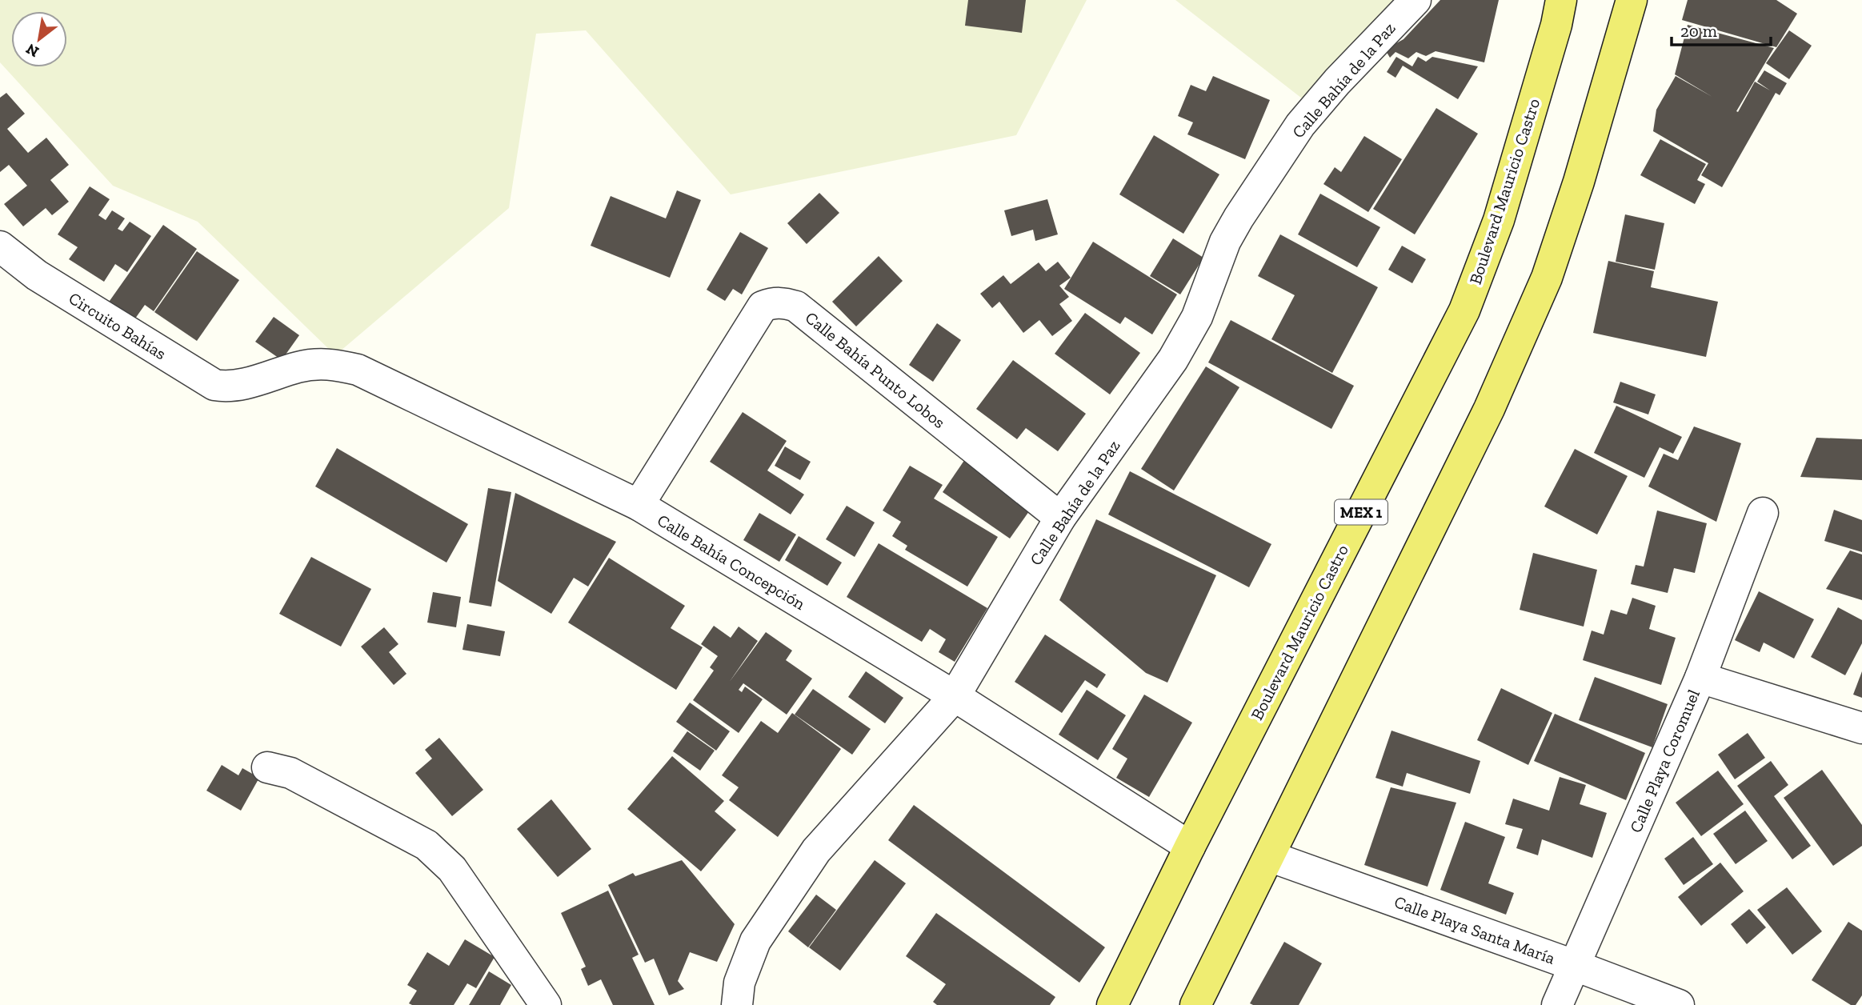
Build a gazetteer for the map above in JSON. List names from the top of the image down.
{
  "streets": {
    "main road": ["Boulevard Mauricio Castro", "MEX 1"],
    "street": [
      "Calle Bahía de la Paz",
      "Circuito Bahías",
      "Calle Bahía Punto Lobos",
      "Calle Bahía Concepción",
      "Calle Playa Coromuel",
      "Calle Playa Santa María"
    ]
  },
  "crossings": [
    ["Calle Bahía de la Paz", "Calle Bahía Punto Lobos"],
    ["Calle Bahía de la Paz", "Calle Bahía Concepción"],
    ["Boulevard Mauricio Castro", "Calle Bahía Concepción"],
    ["Circuito Bahías", "Calle Bahía Concepción"],
    ["Calle Bahía Punto Lobos", "Calle Bahía Concepción"],
    ["Calle Playa Coromuel", "Calle Playa Santa María"]
  ],
  "scale_bar": "20 m",
  "north": "bottom left"
}
